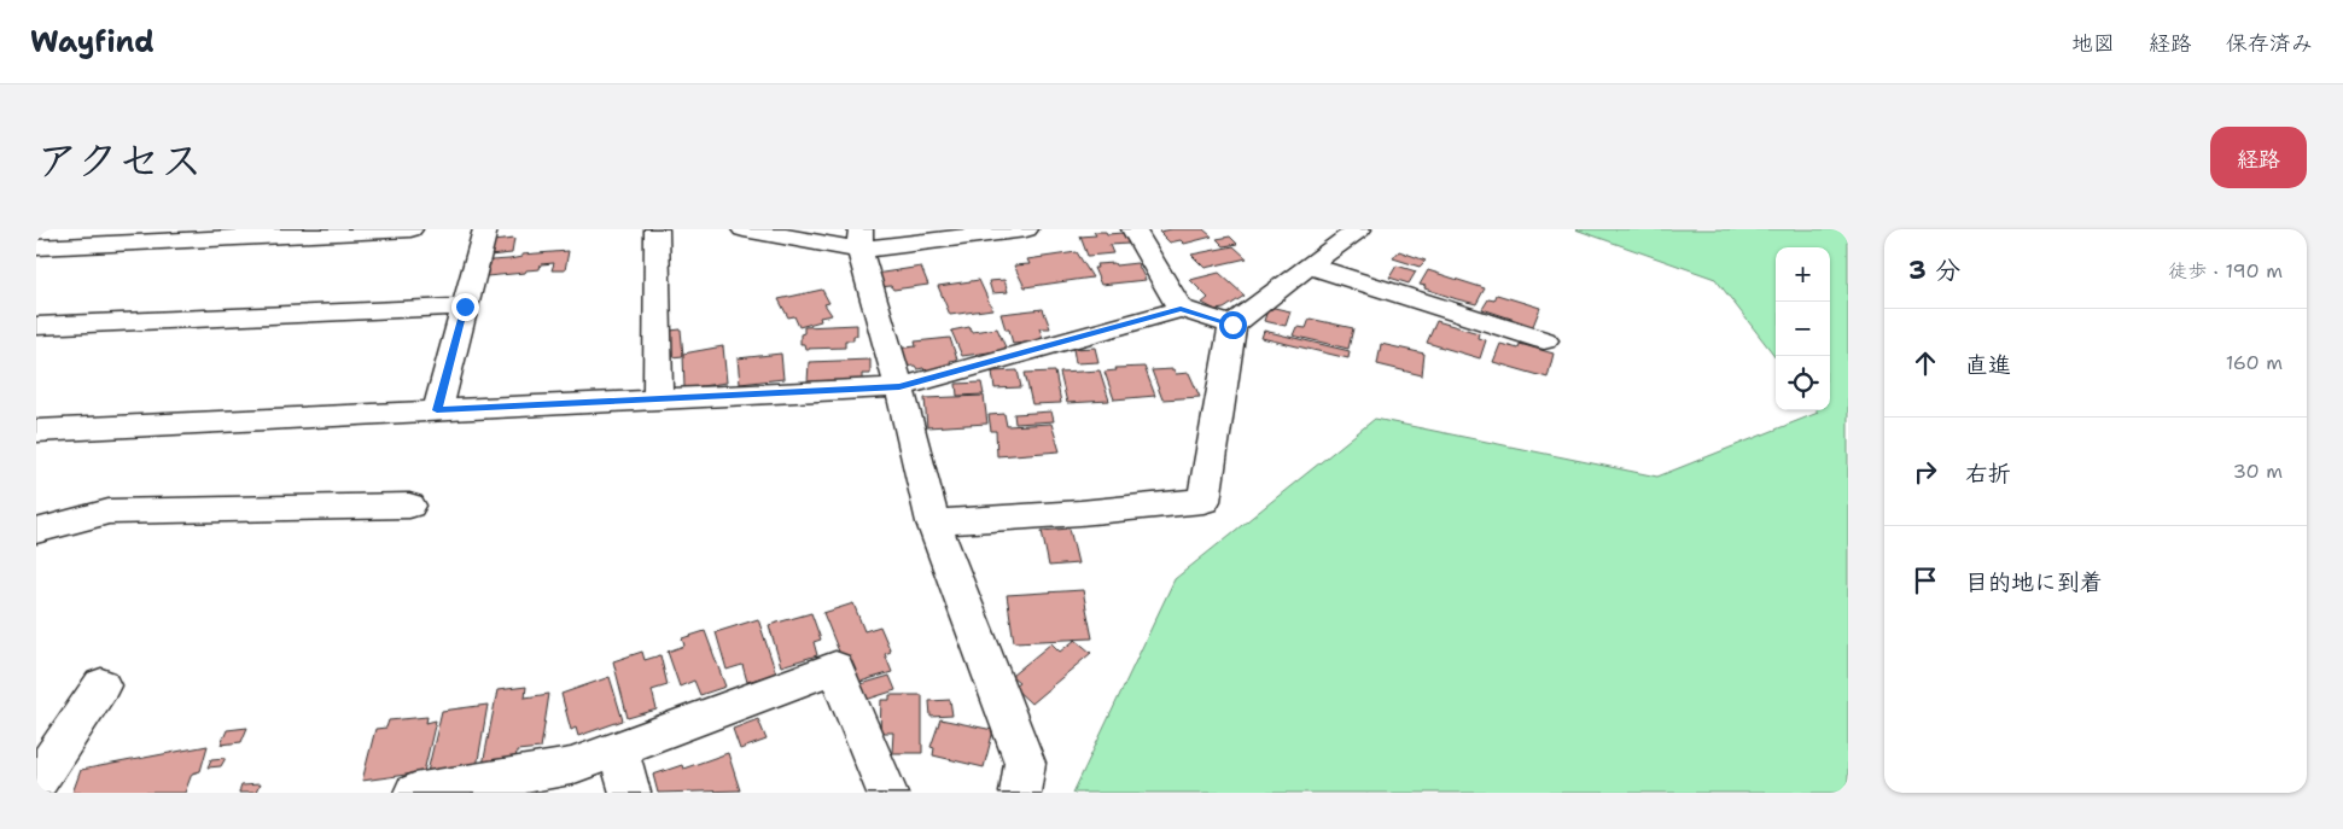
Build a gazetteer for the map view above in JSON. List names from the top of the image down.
{
  "page": {
    "header": "Wayfind",
    "nav": ["地図", "経路", "保存済み"],
    "title": "アクセス",
    "buttons": "経路",
    "heading": ["3 分", "徒歩 · 190 m"],
    "map_buttons": ["+", "−"],
    "list": [
      ["直進", "160 m"],
      ["右折", "30 m"],
      "目的地に到着"
    ]
  }
}
